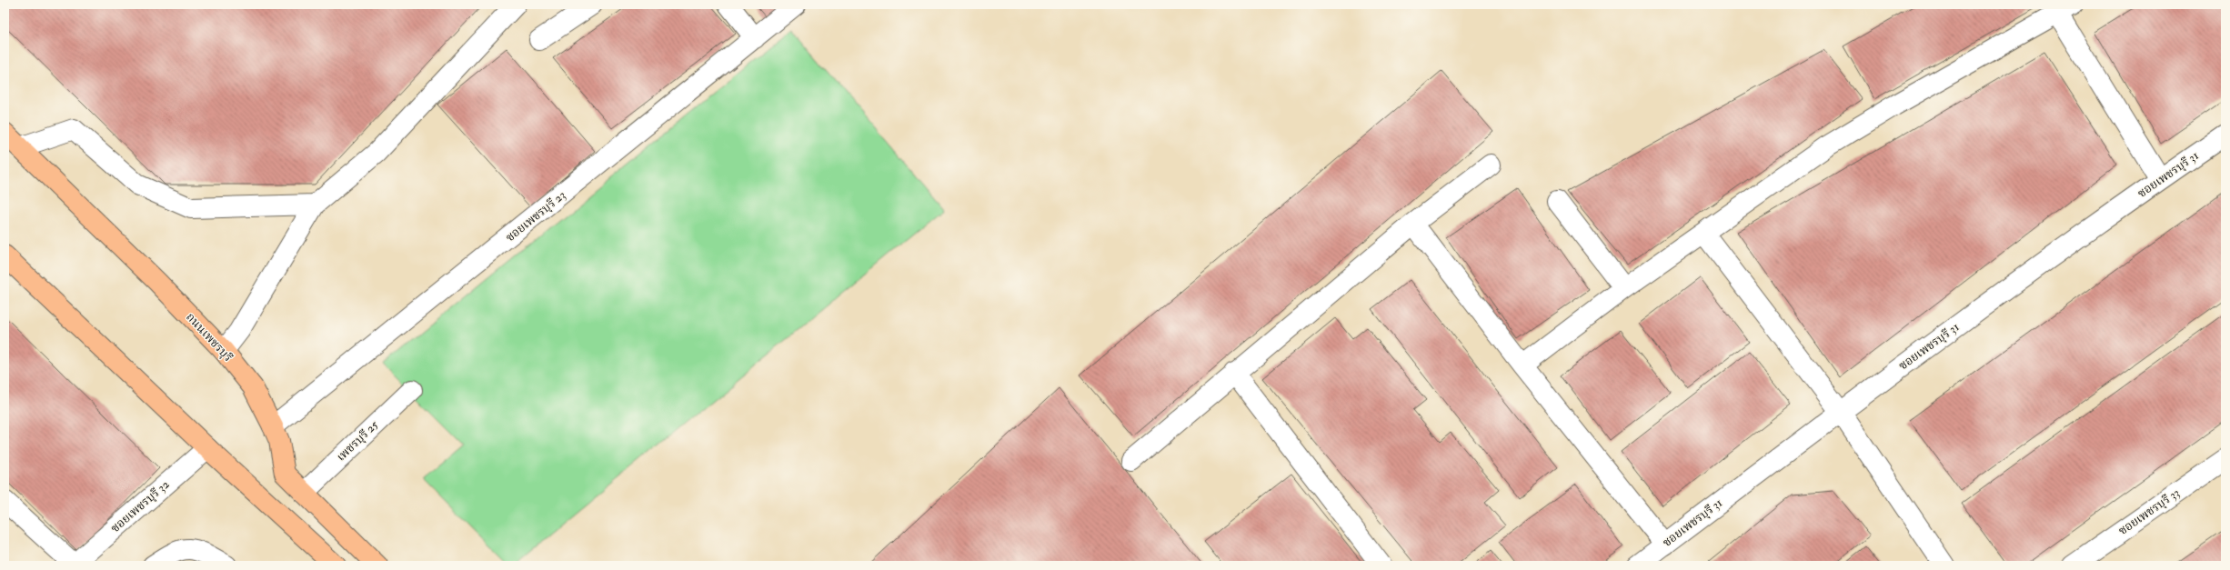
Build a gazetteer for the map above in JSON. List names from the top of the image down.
{
  "streets": {
    "main road": ["ถนนเพชรบุรี"],
    "street": [
      "ซอยเพชรบุรี 31",
      "ซอยเพชรบุรี 23",
      "เพชรบุรี 25",
      "ซอยเพชรบุรี 32",
      "ซอยเพชรบุรี 33"
    ]
  },
  "crossings": [
    ["ซอยเพชรบุรี 23", "ถนนเพชรบุรี"],
    ["ถนนเพชรบุรี", "เพชรบุรี 25"]
  ]
}
